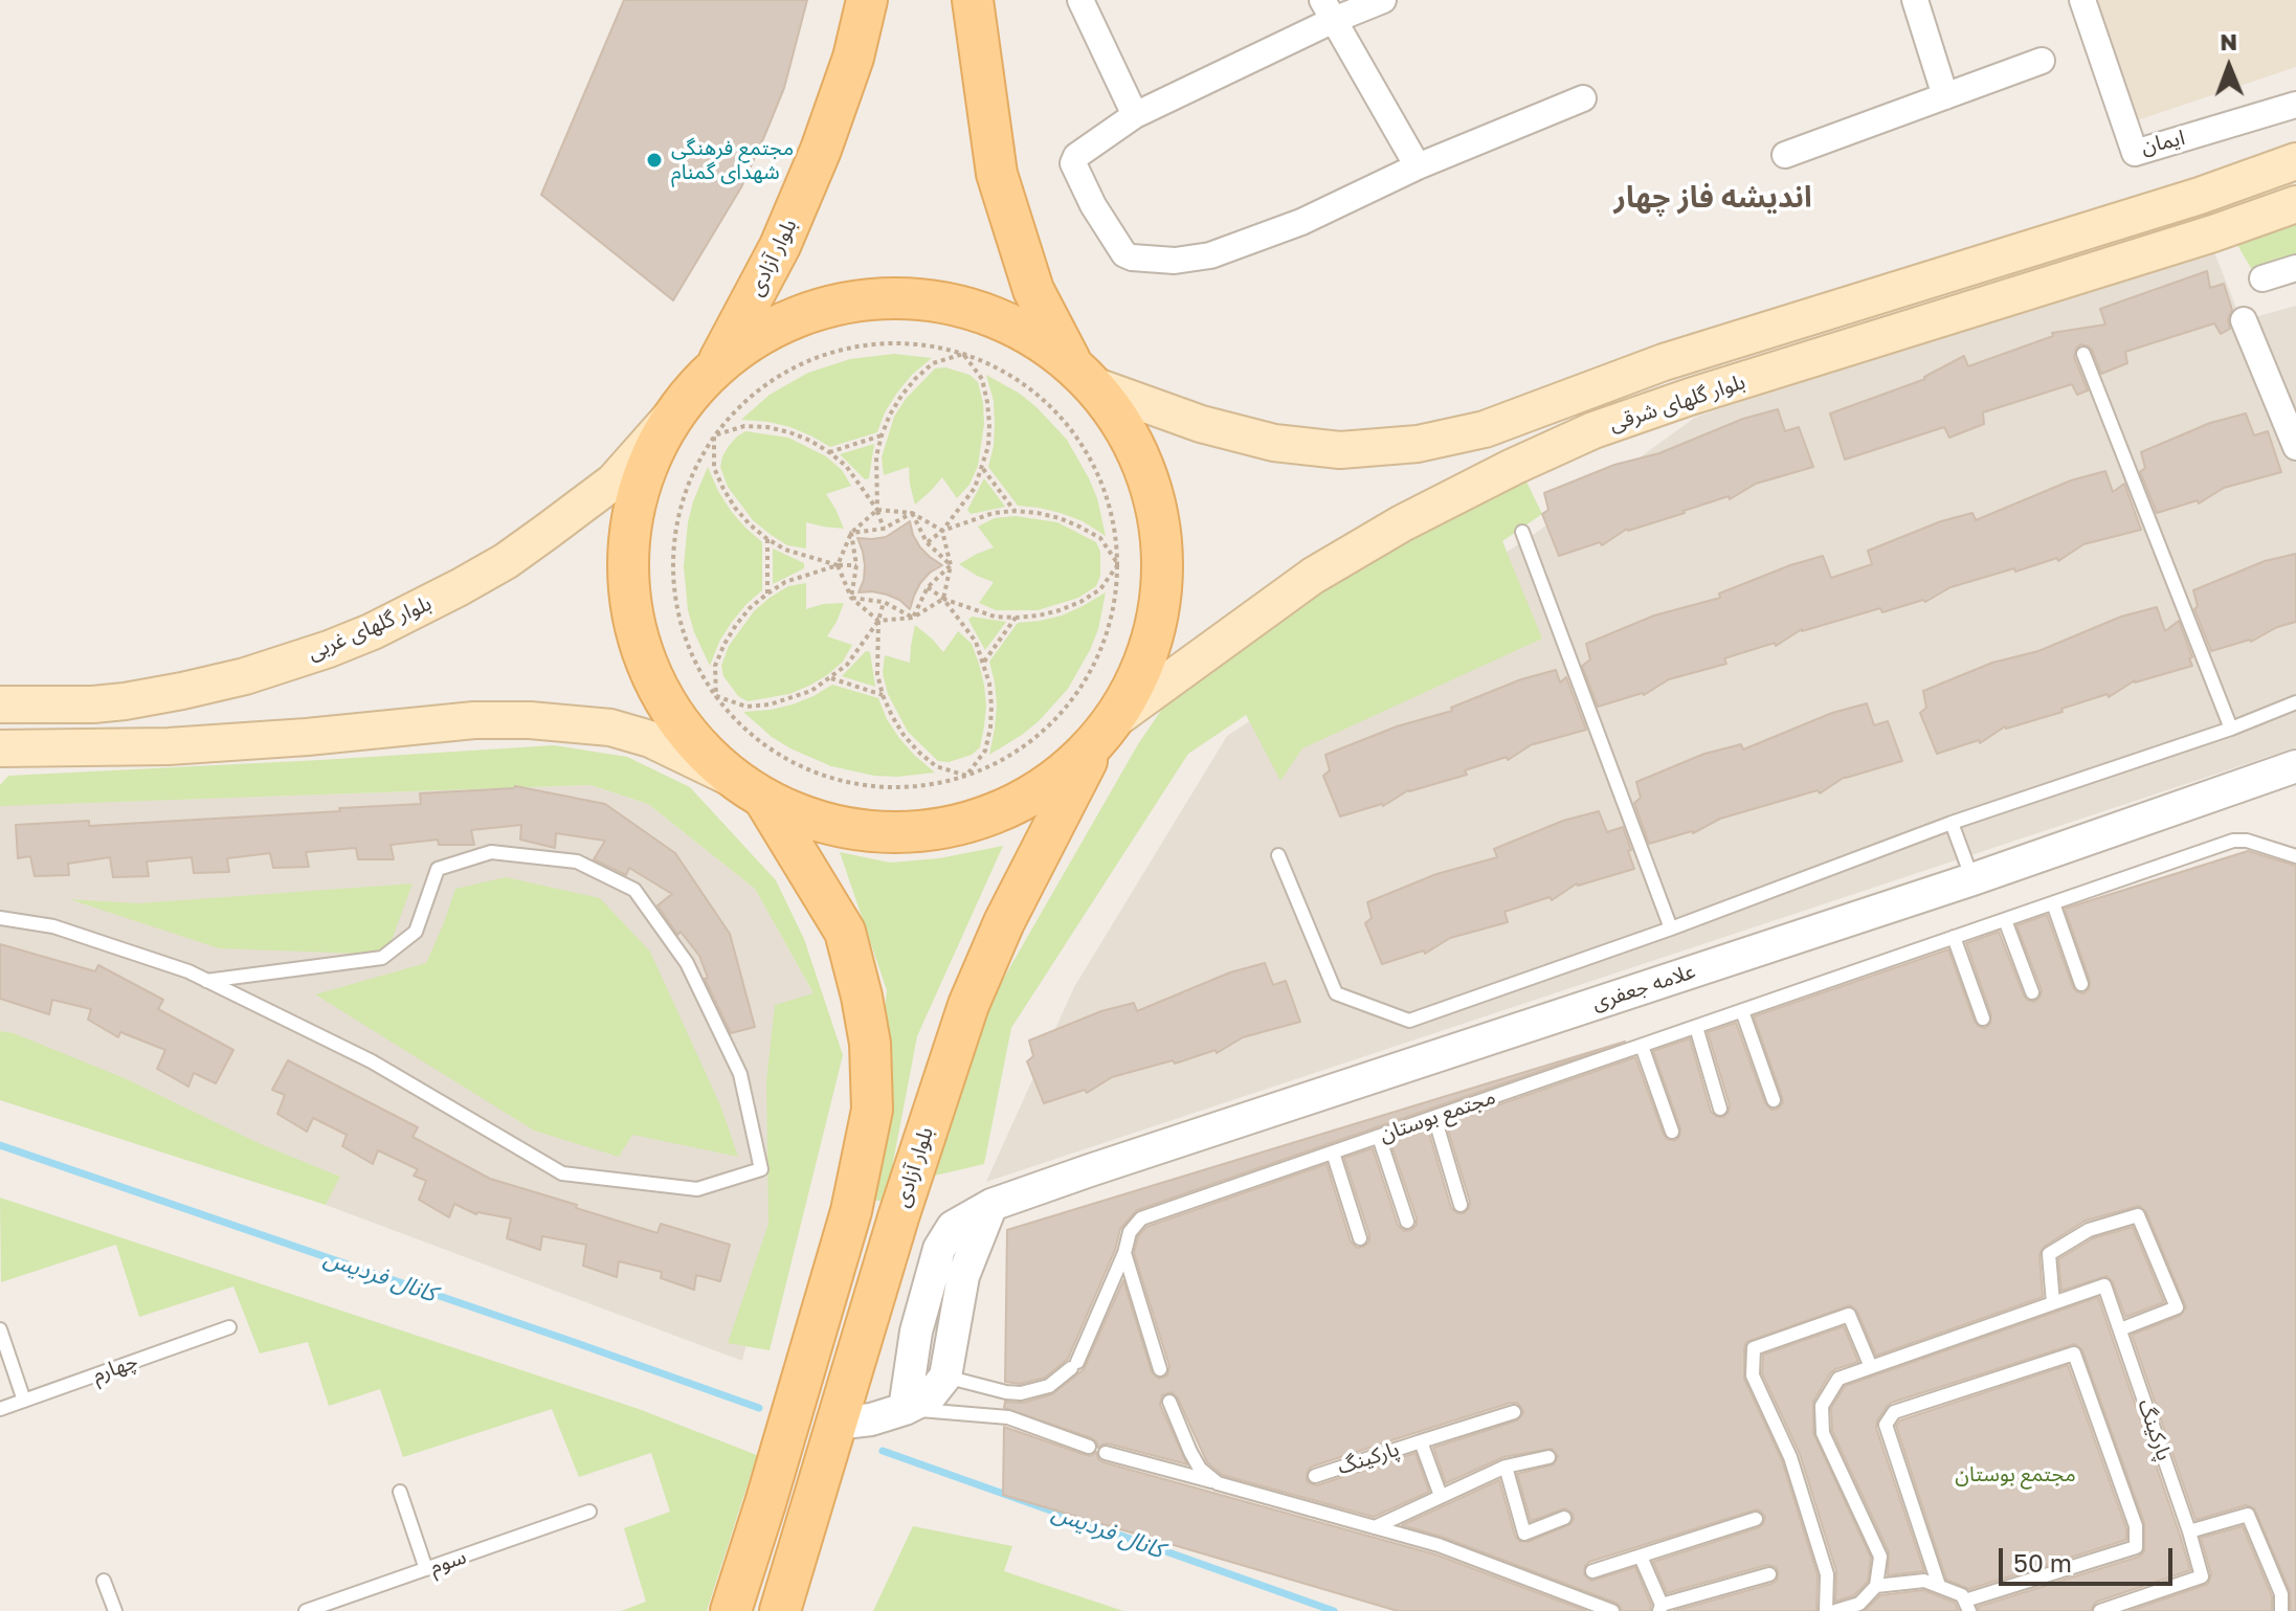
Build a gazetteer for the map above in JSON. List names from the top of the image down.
{
  "streets": {
    "main road": ["بلوار آزادی", "بلوار گلهای شرقی", "بلوار گلهای غربی"],
    "street": ["ایمان", "علامه جعفری"],
    "lane": [
      "مجتمع بوستان",
      "چهارم",
      "پارکینگ",
      "سوم"
    ]
  },
  "crossings": [
    ["بلوار آزادی", "بلوار گلهای شرقی"]
  ],
  "districts": ["اندیشه فاز چهار"],
  "water": ["کانال فردیس"],
  "parks": ["مجتمع بوستان"],
  "places": ["مجتمع فرهنگی شهدای گمنام"],
  "scale_bar": "50 m",
  "north": "top"
}
